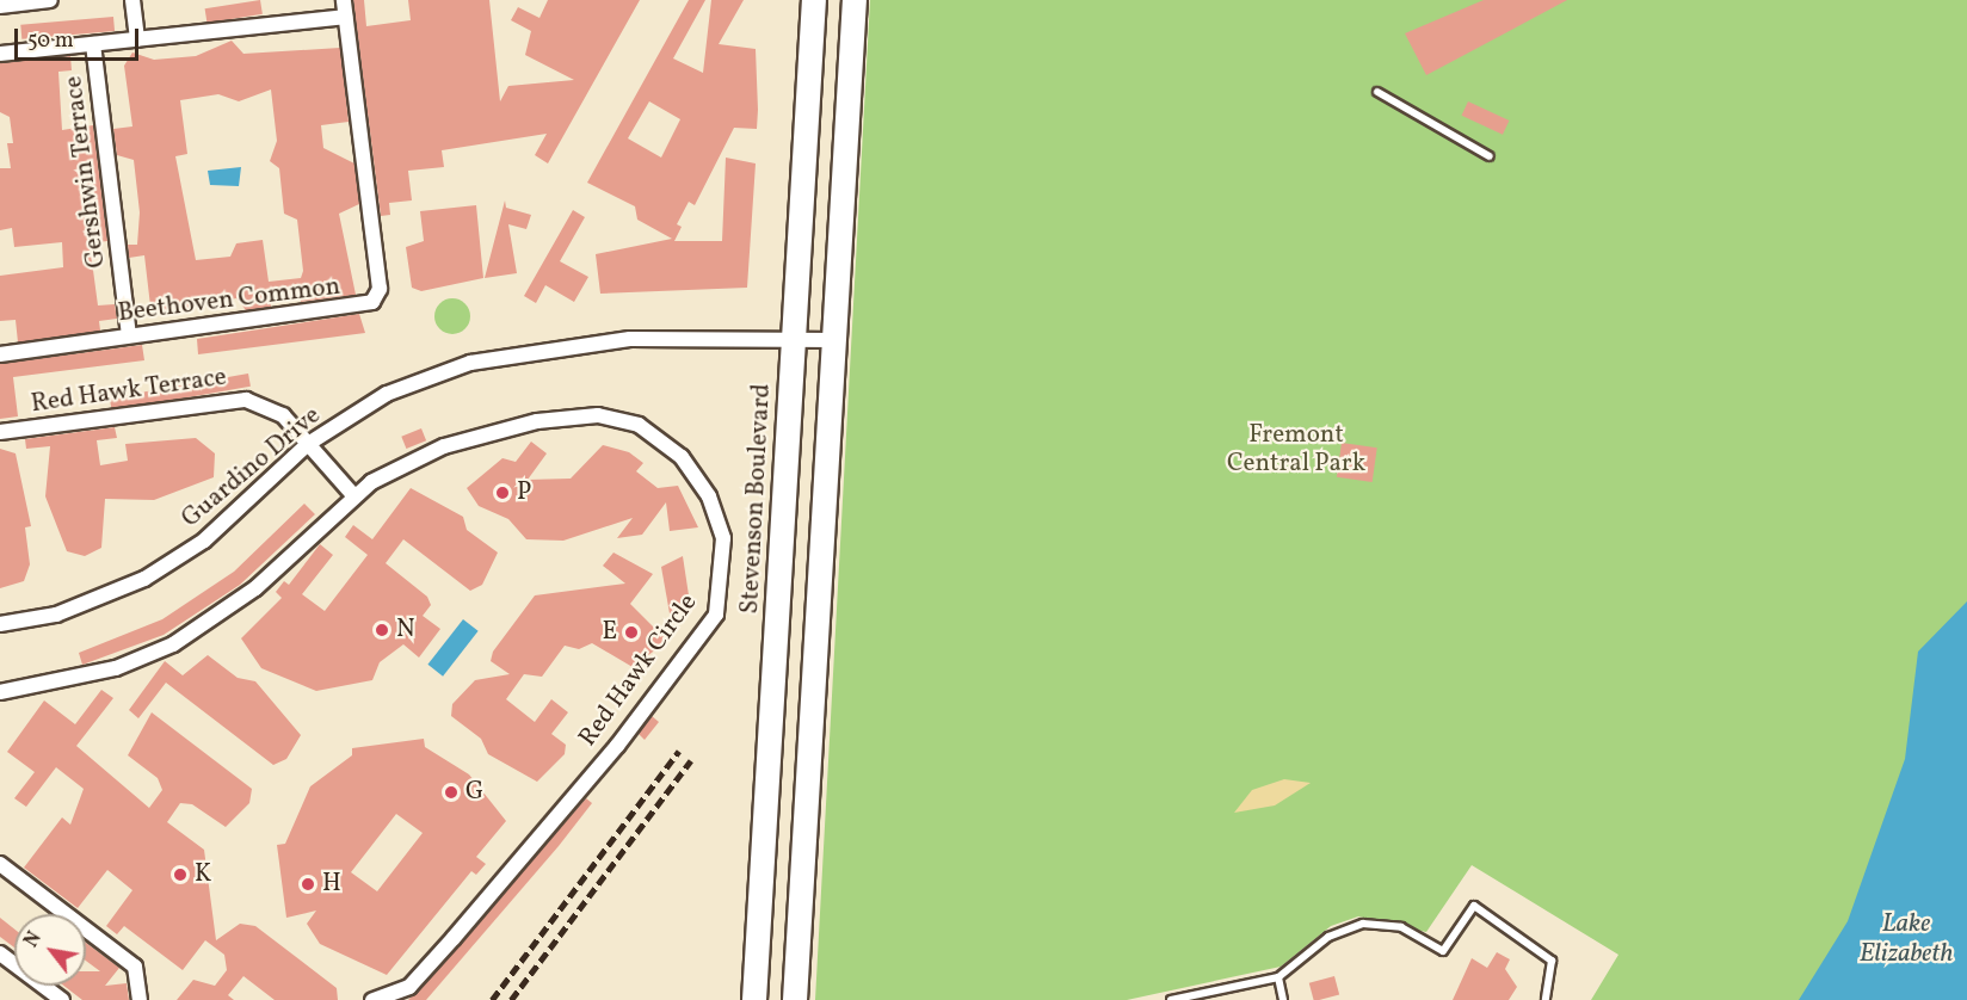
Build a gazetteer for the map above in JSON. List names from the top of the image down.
{
  "streets": {
    "main road": ["Stevenson Boulevard"],
    "street": [
      "Gershwin Terrace",
      "Beethoven Common",
      "Red Hawk Terrace",
      "Guardino Drive",
      "Red Hawk Circle"
    ]
  },
  "crossings": [
    ["Gershwin Terrace", "Beethoven Common"],
    ["Red Hawk Terrace", "Guardino Drive"],
    ["Red Hawk Terrace", "Red Hawk Circle"],
    ["Guardino Drive", "Stevenson Boulevard"]
  ],
  "water": ["Lake Elizabeth"],
  "parks": ["Fremont Central Park"],
  "places": [
    "P",
    "N",
    "E",
    "G",
    "K",
    "H"
  ],
  "scale_bar": "50 m",
  "north": "top left"
}
